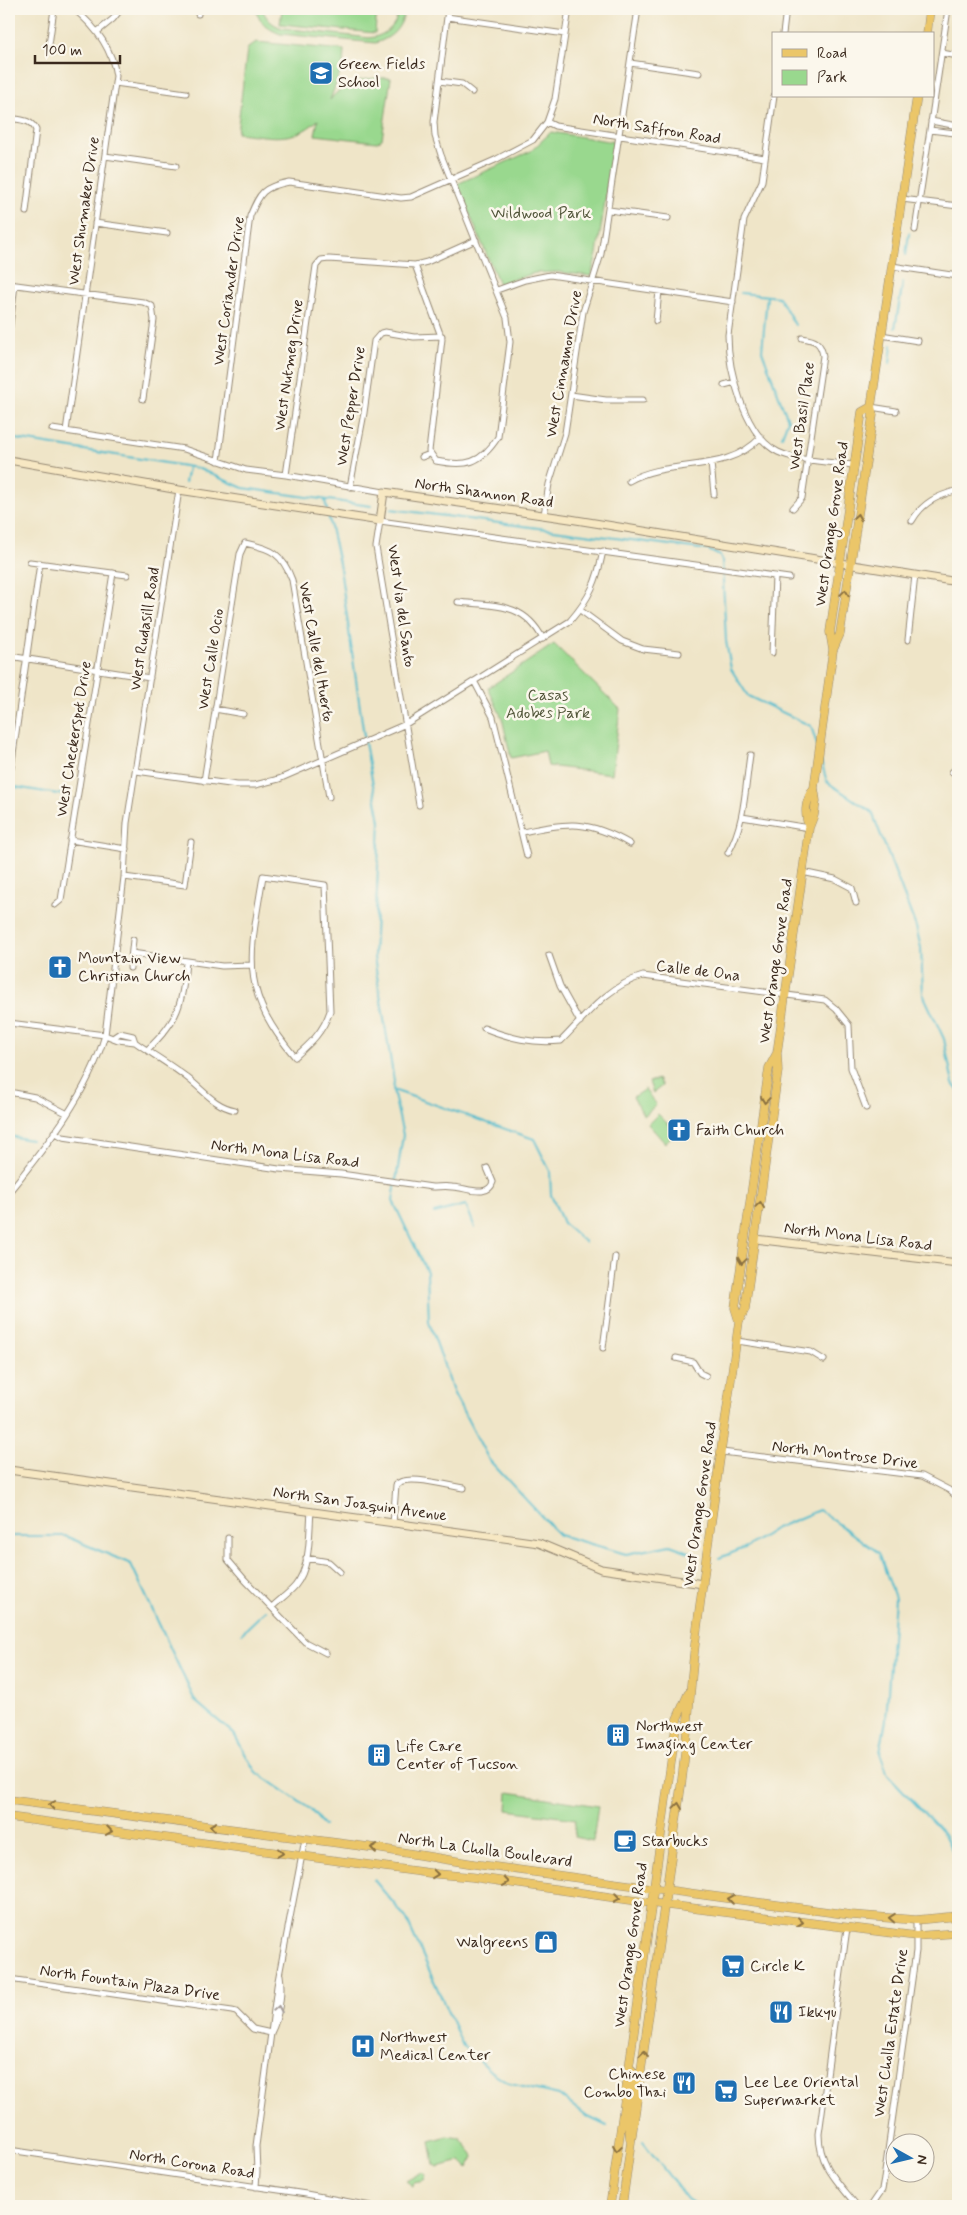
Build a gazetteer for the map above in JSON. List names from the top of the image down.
{
  "streets": {
    "main road": ["West Orange Grove Road", "North La Cholla Boulevard"],
    "street": [
      "North Saffron Road",
      "West Shumaker Drive",
      "West Coriander Drive",
      "West Cinnamon Drive",
      "West Nutmeg Drive",
      "West Pepper Drive",
      "West Basil Place",
      "North Shannon Road",
      "West Via del Santo",
      "West Rudasill Road",
      "West Calle del Huerto",
      "West Calle Ocio",
      "West Checkerspot Drive",
      "Calle de Ona",
      "North Mona Lisa Road",
      "North Montrose Drive",
      "North San Joaquin Avenue",
      "North Fountain Plaza Drive",
      "West Cholla Estate Drive",
      "North Corona Road"
    ]
  },
  "crossings": [
    ["North Saffron Road", "West Coriander Drive"],
    ["North Saffron Road", "West Cinnamon Drive"],
    ["West Shumaker Drive", "North Shannon Road"],
    ["West Coriander Drive", "North Shannon Road"],
    ["West Cinnamon Drive", "North Shannon Road"],
    ["West Nutmeg Drive", "North Shannon Road"],
    ["West Pepper Drive", "North Shannon Road"],
    ["North Shannon Road", "West Orange Grove Road"],
    ["North Shannon Road", "West Via del Santo"],
    ["West Orange Grove Road", "Calle de Ona"],
    ["West Orange Grove Road", "North Mona Lisa Road"],
    ["West Orange Grove Road", "North Montrose Drive"],
    ["West Orange Grove Road", "North San Joaquin Avenue"],
    ["West Orange Grove Road", "North La Cholla Boulevard"],
    ["West Rudasill Road", "North Mona Lisa Road"],
    ["West Calle del Huerto", "West Calle Ocio"],
    ["North La Cholla Boulevard", "West Cholla Estate Drive"]
  ],
  "parks": ["Wildwood Park", "Casas Adobes Park"],
  "places": {
    "school or university": ["Green Fields School"],
    "church": ["Mountain View Christian Church", "Faith Church"],
    "building": ["Northwest Imaging Center", "Life Care Center of Tucson"],
    "cafe": ["Starbucks"],
    "shop": ["Walgreens"],
    "supermarket": ["Circle K", "Lee Lee Oriental Supermarket"],
    "restaurant": ["Ikkyu", "Chinese Combo Thai"],
    "hospital": ["Northwest Medical Center"]
  },
  "legend": ["Road", "Park"],
  "scale_bar": "100 m",
  "north": "right"
}
